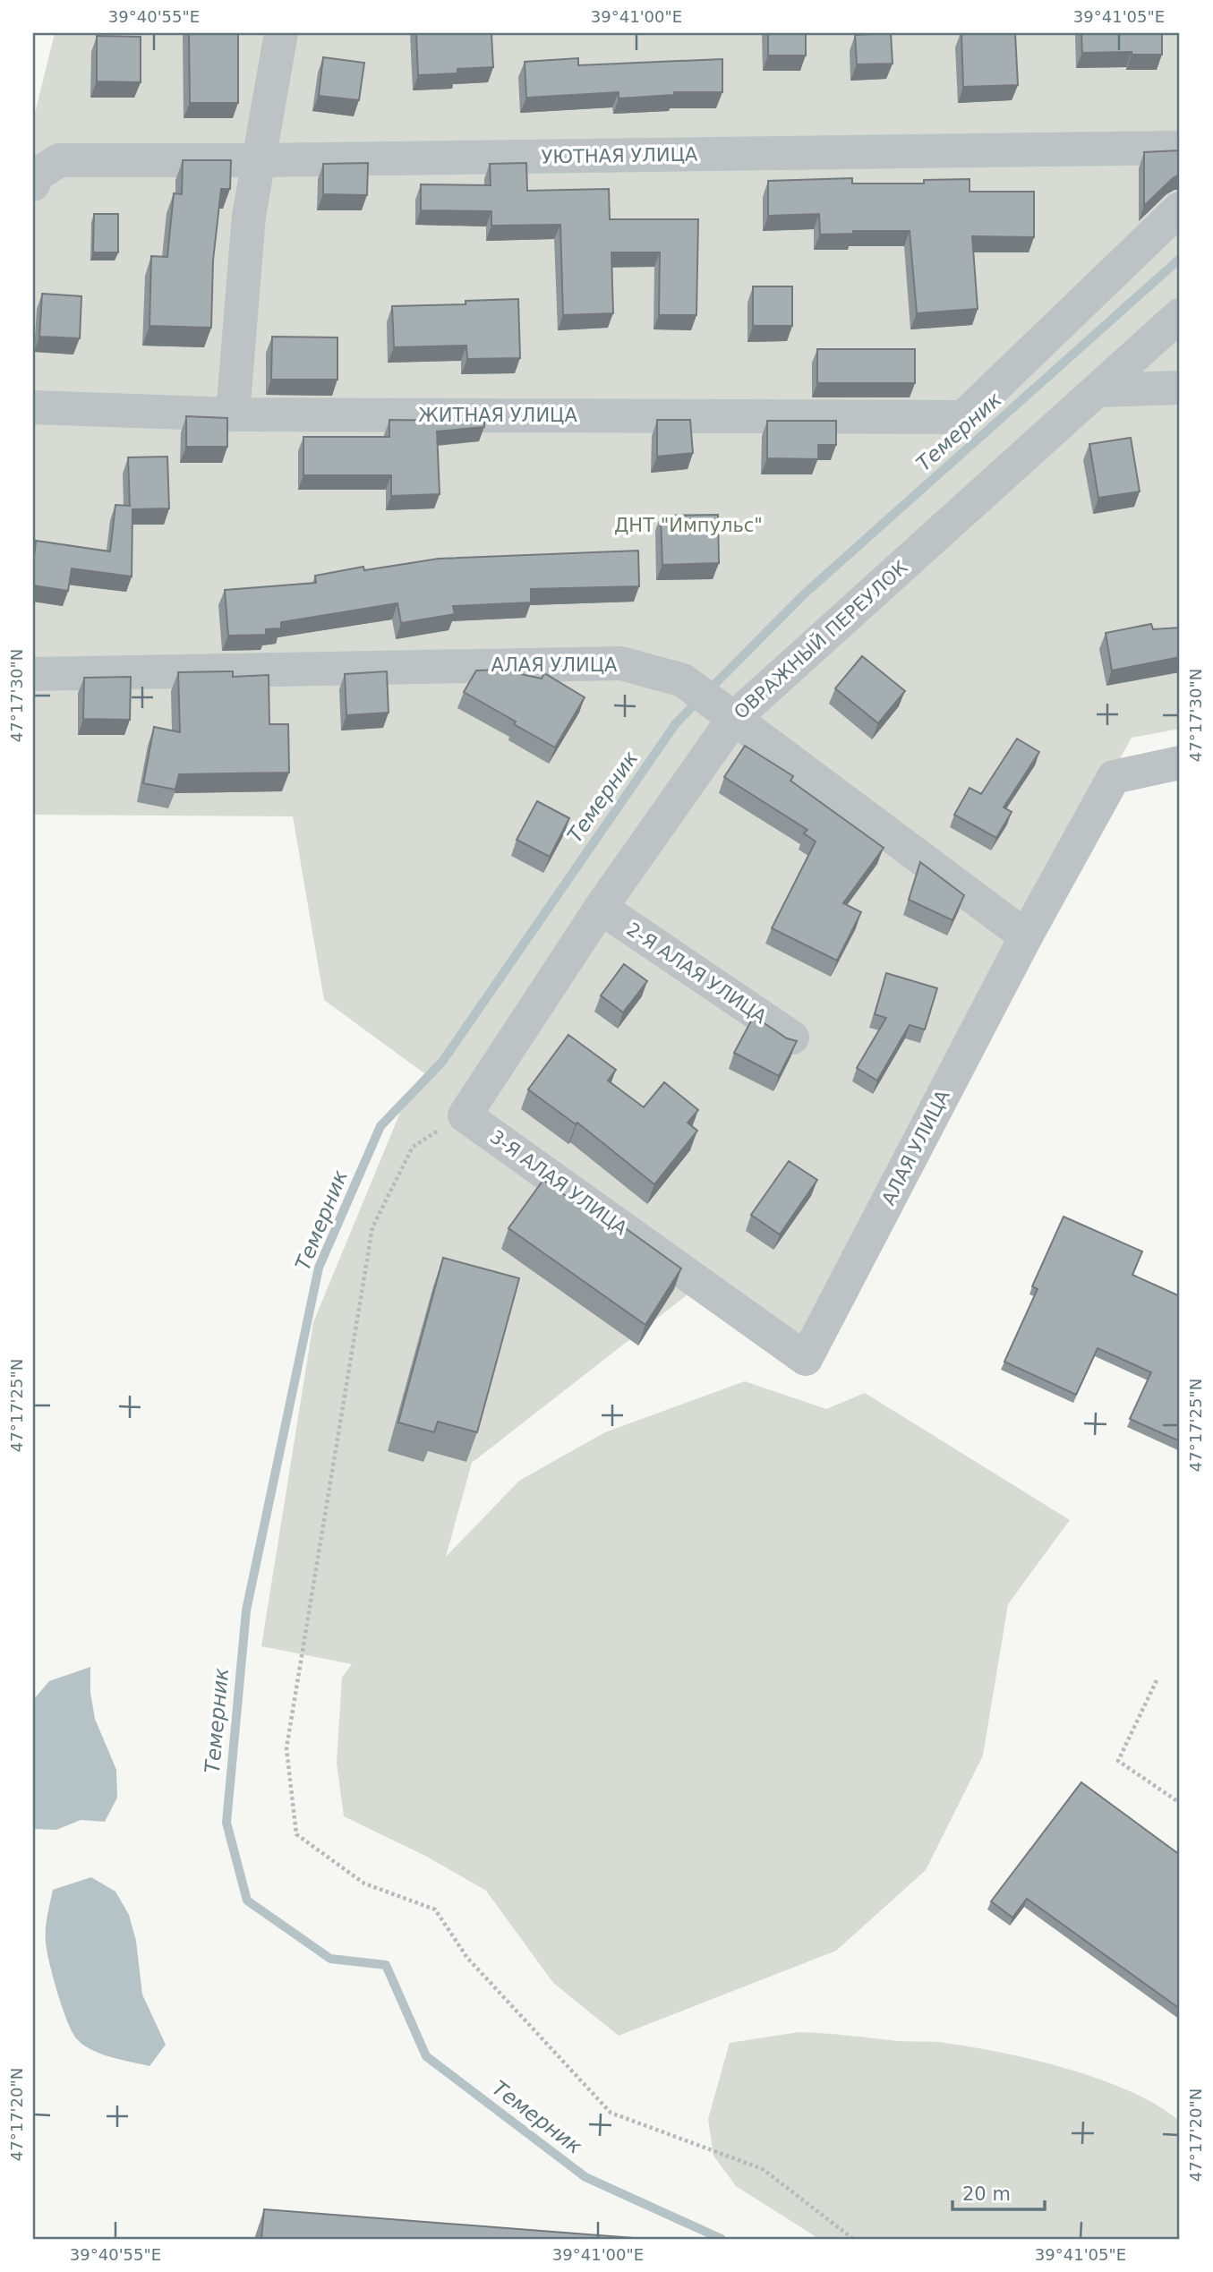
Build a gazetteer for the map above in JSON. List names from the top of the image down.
{
  "streets": {
    "lane": [
      "УЮТНАЯ УЛИЦА",
      "ЖИТНАЯ УЛИЦА",
      "ОВРАЖНЫЙ ПЕРЕУЛОК",
      "АЛАЯ УЛИЦА",
      "2-Я АЛАЯ УЛИЦА",
      "3-Я АЛАЯ УЛИЦА"
    ]
  },
  "crossings": [
    ["ОВРАЖНЫЙ ПЕРЕУЛОК", "АЛАЯ УЛИЦА"],
    ["ОВРАЖНЫЙ ПЕРЕУЛОК", "2-Я АЛАЯ УЛИЦА"],
    ["ОВРАЖНЫЙ ПЕРЕУЛОК", "3-Я АЛАЯ УЛИЦА"],
    ["АЛАЯ УЛИЦА", "3-Я АЛАЯ УЛИЦА"]
  ],
  "water": ["Темерник"],
  "parks": ["ДНТ \"Импульс\""],
  "scale_bar": "20 m",
  "coordinates": [
    "39°40'55\"E",
    "39°41'00\"E",
    "39°41'05\"E",
    "47°17'30\"N",
    "47°17'25\"N",
    "47°17'20\"N"
  ]
}
